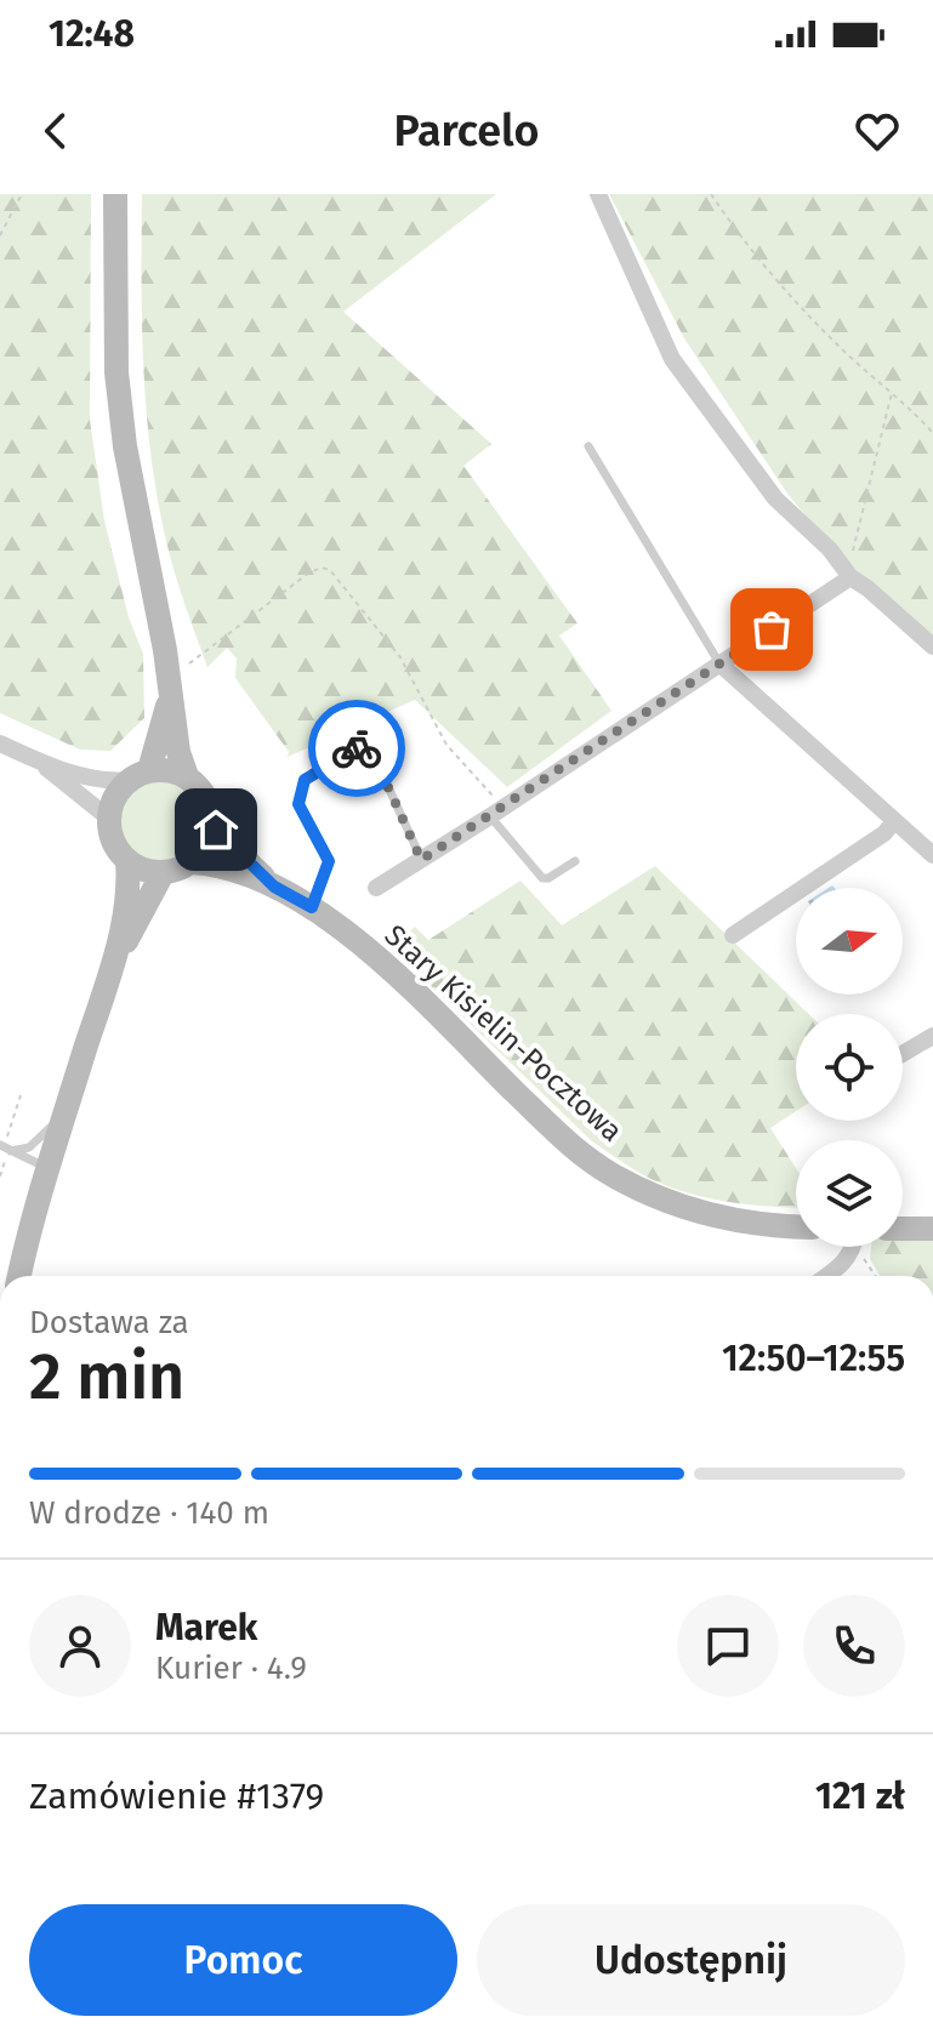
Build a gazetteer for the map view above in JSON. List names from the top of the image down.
{
  "streets": {
    "main road": ["Stary Kisielin-Pocztowa"]
  },
  "north": "right",
  "page": {
    "status": "12:48",
    "header": "Parcelo",
    "heading": ["2 min", "Dostawa za", "12:50–12:55"],
    "panel": [
      "Marek",
      "Kurier · 4.9",
      "Zamówienie #1379",
      "121 zł"
    ],
    "bar": "W drodze · 140 m",
    "buttons": ["Pomoc", "Udostępnij"]
  }
}
